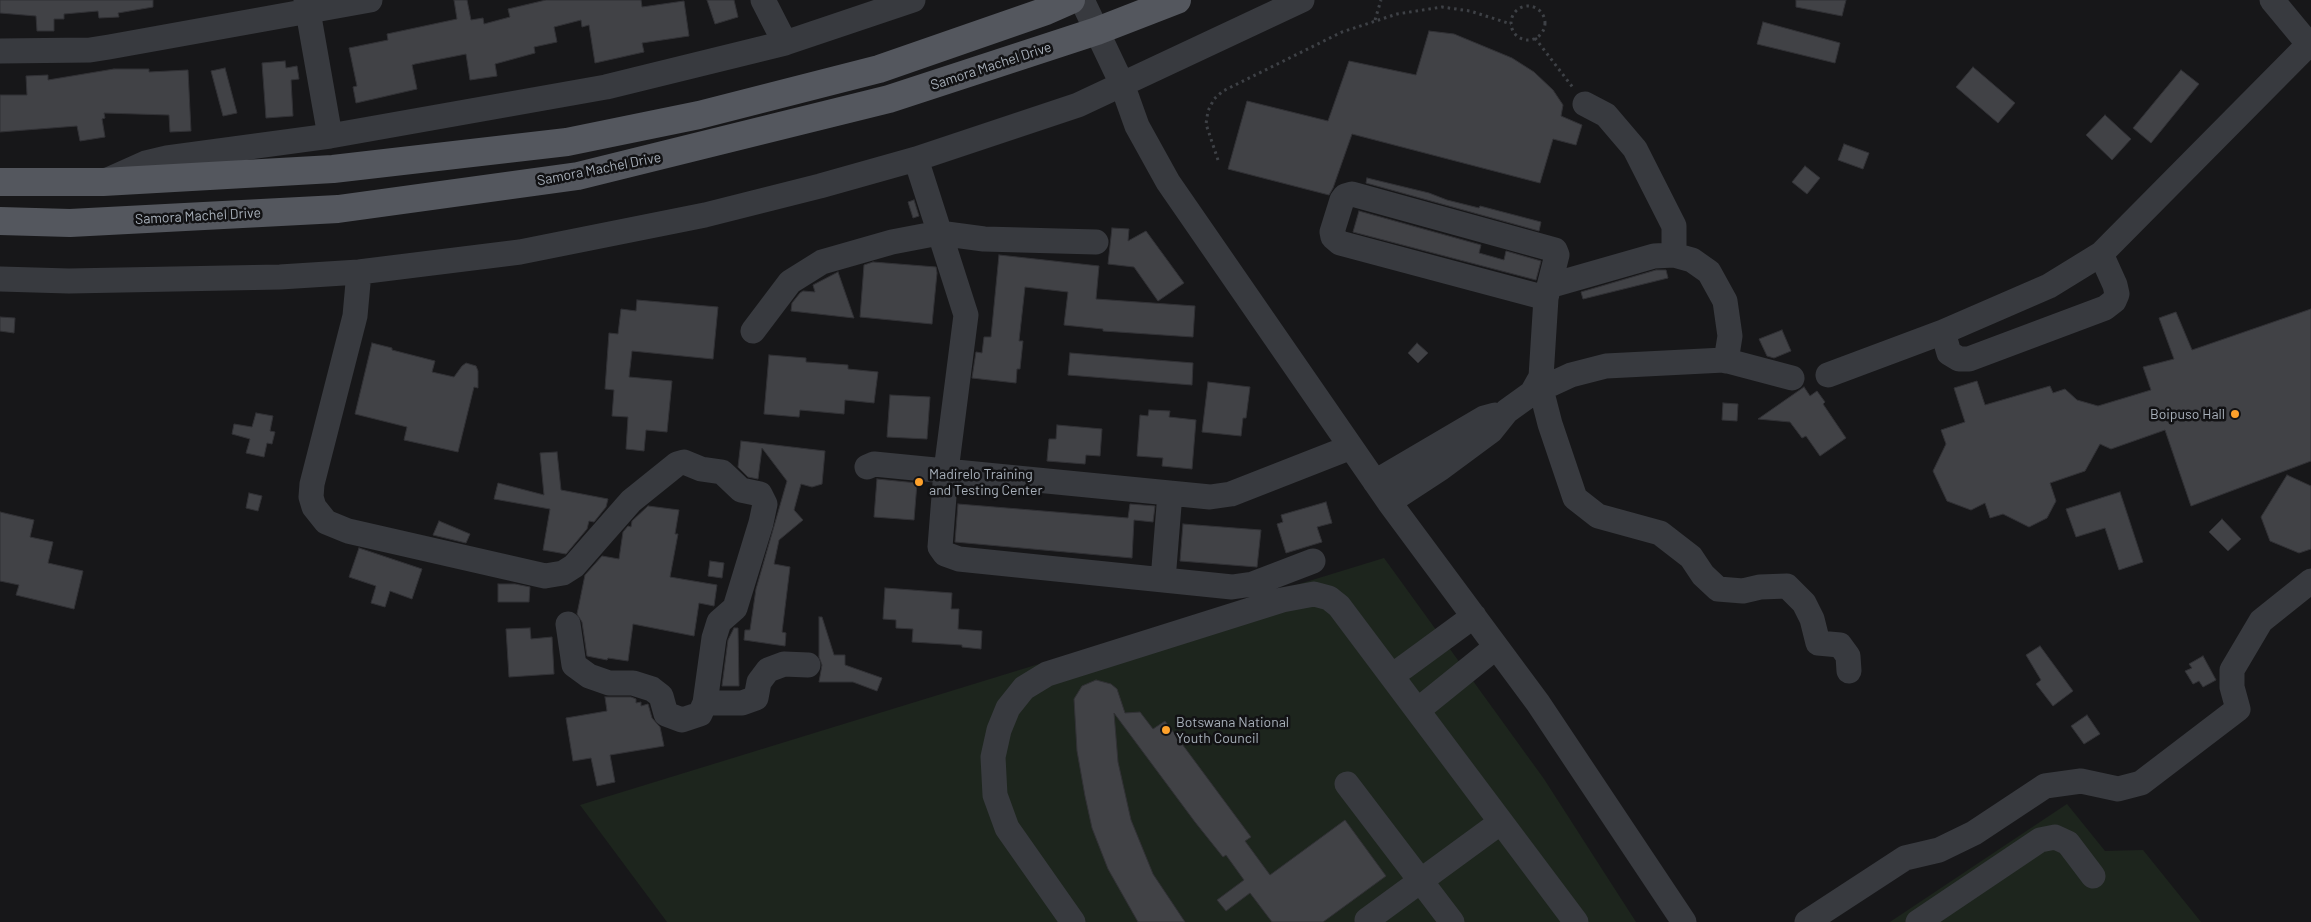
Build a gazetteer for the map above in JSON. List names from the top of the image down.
{
  "streets": {
    "main road": ["Samora Machel Drive"]
  },
  "places": ["Boipuso Hall", "Madirelo Training and Testing Center", "Botswana National Youth Council"]
}
